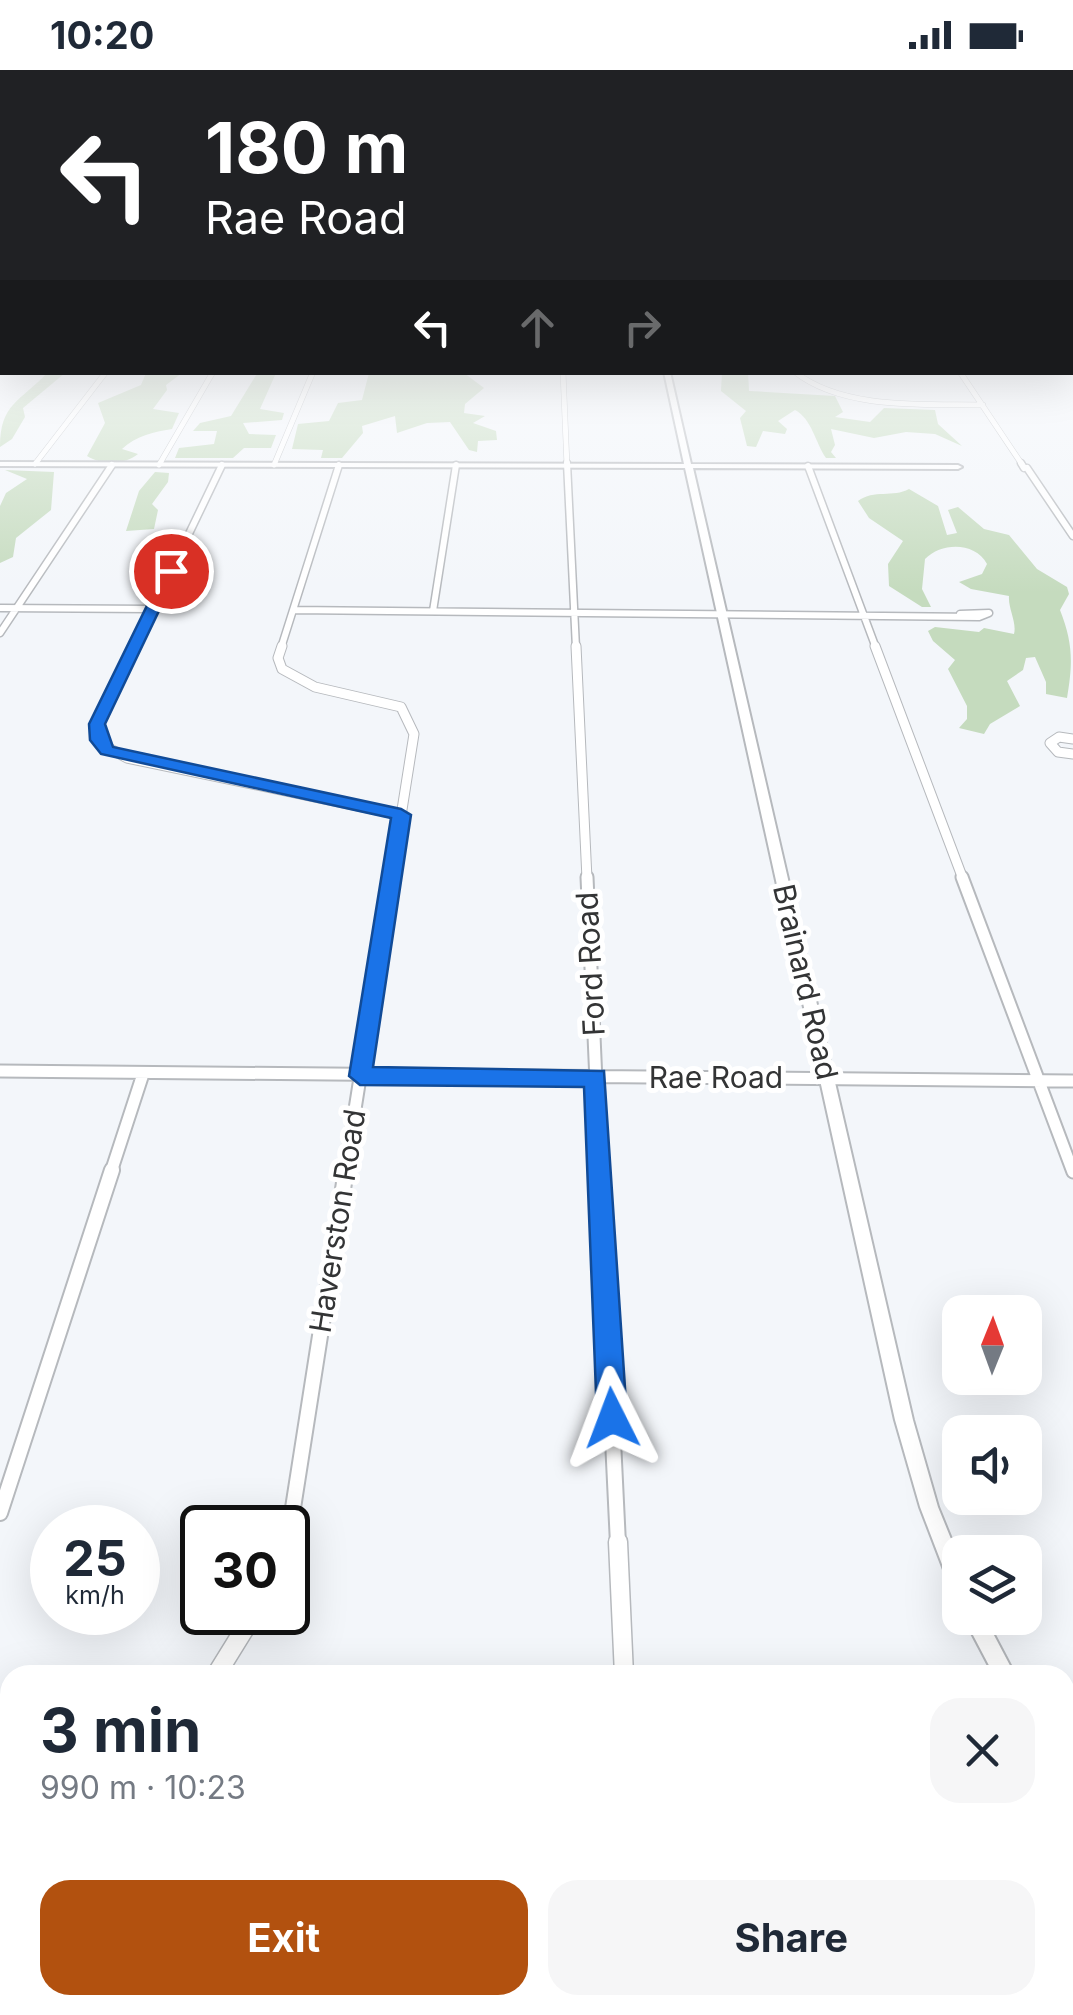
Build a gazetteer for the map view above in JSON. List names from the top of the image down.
{
  "streets": {
    "street": [
      "Ford Road",
      "Brainard Road",
      "Rae Road",
      "Haverston Road"
    ]
  },
  "crossings": [
    ["Ford Road", "Rae Road"],
    ["Brainard Road", "Rae Road"],
    ["Rae Road", "Haverston Road"]
  ],
  "north": "top",
  "page": {
    "status": "10:20",
    "turn": ["180 m", "Rae Road"],
    "speed": "25 km/h",
    "limit": "30",
    "heading": ["3 min", "990 m · 10:23"],
    "buttons": ["Exit", "Share"]
  }
}
